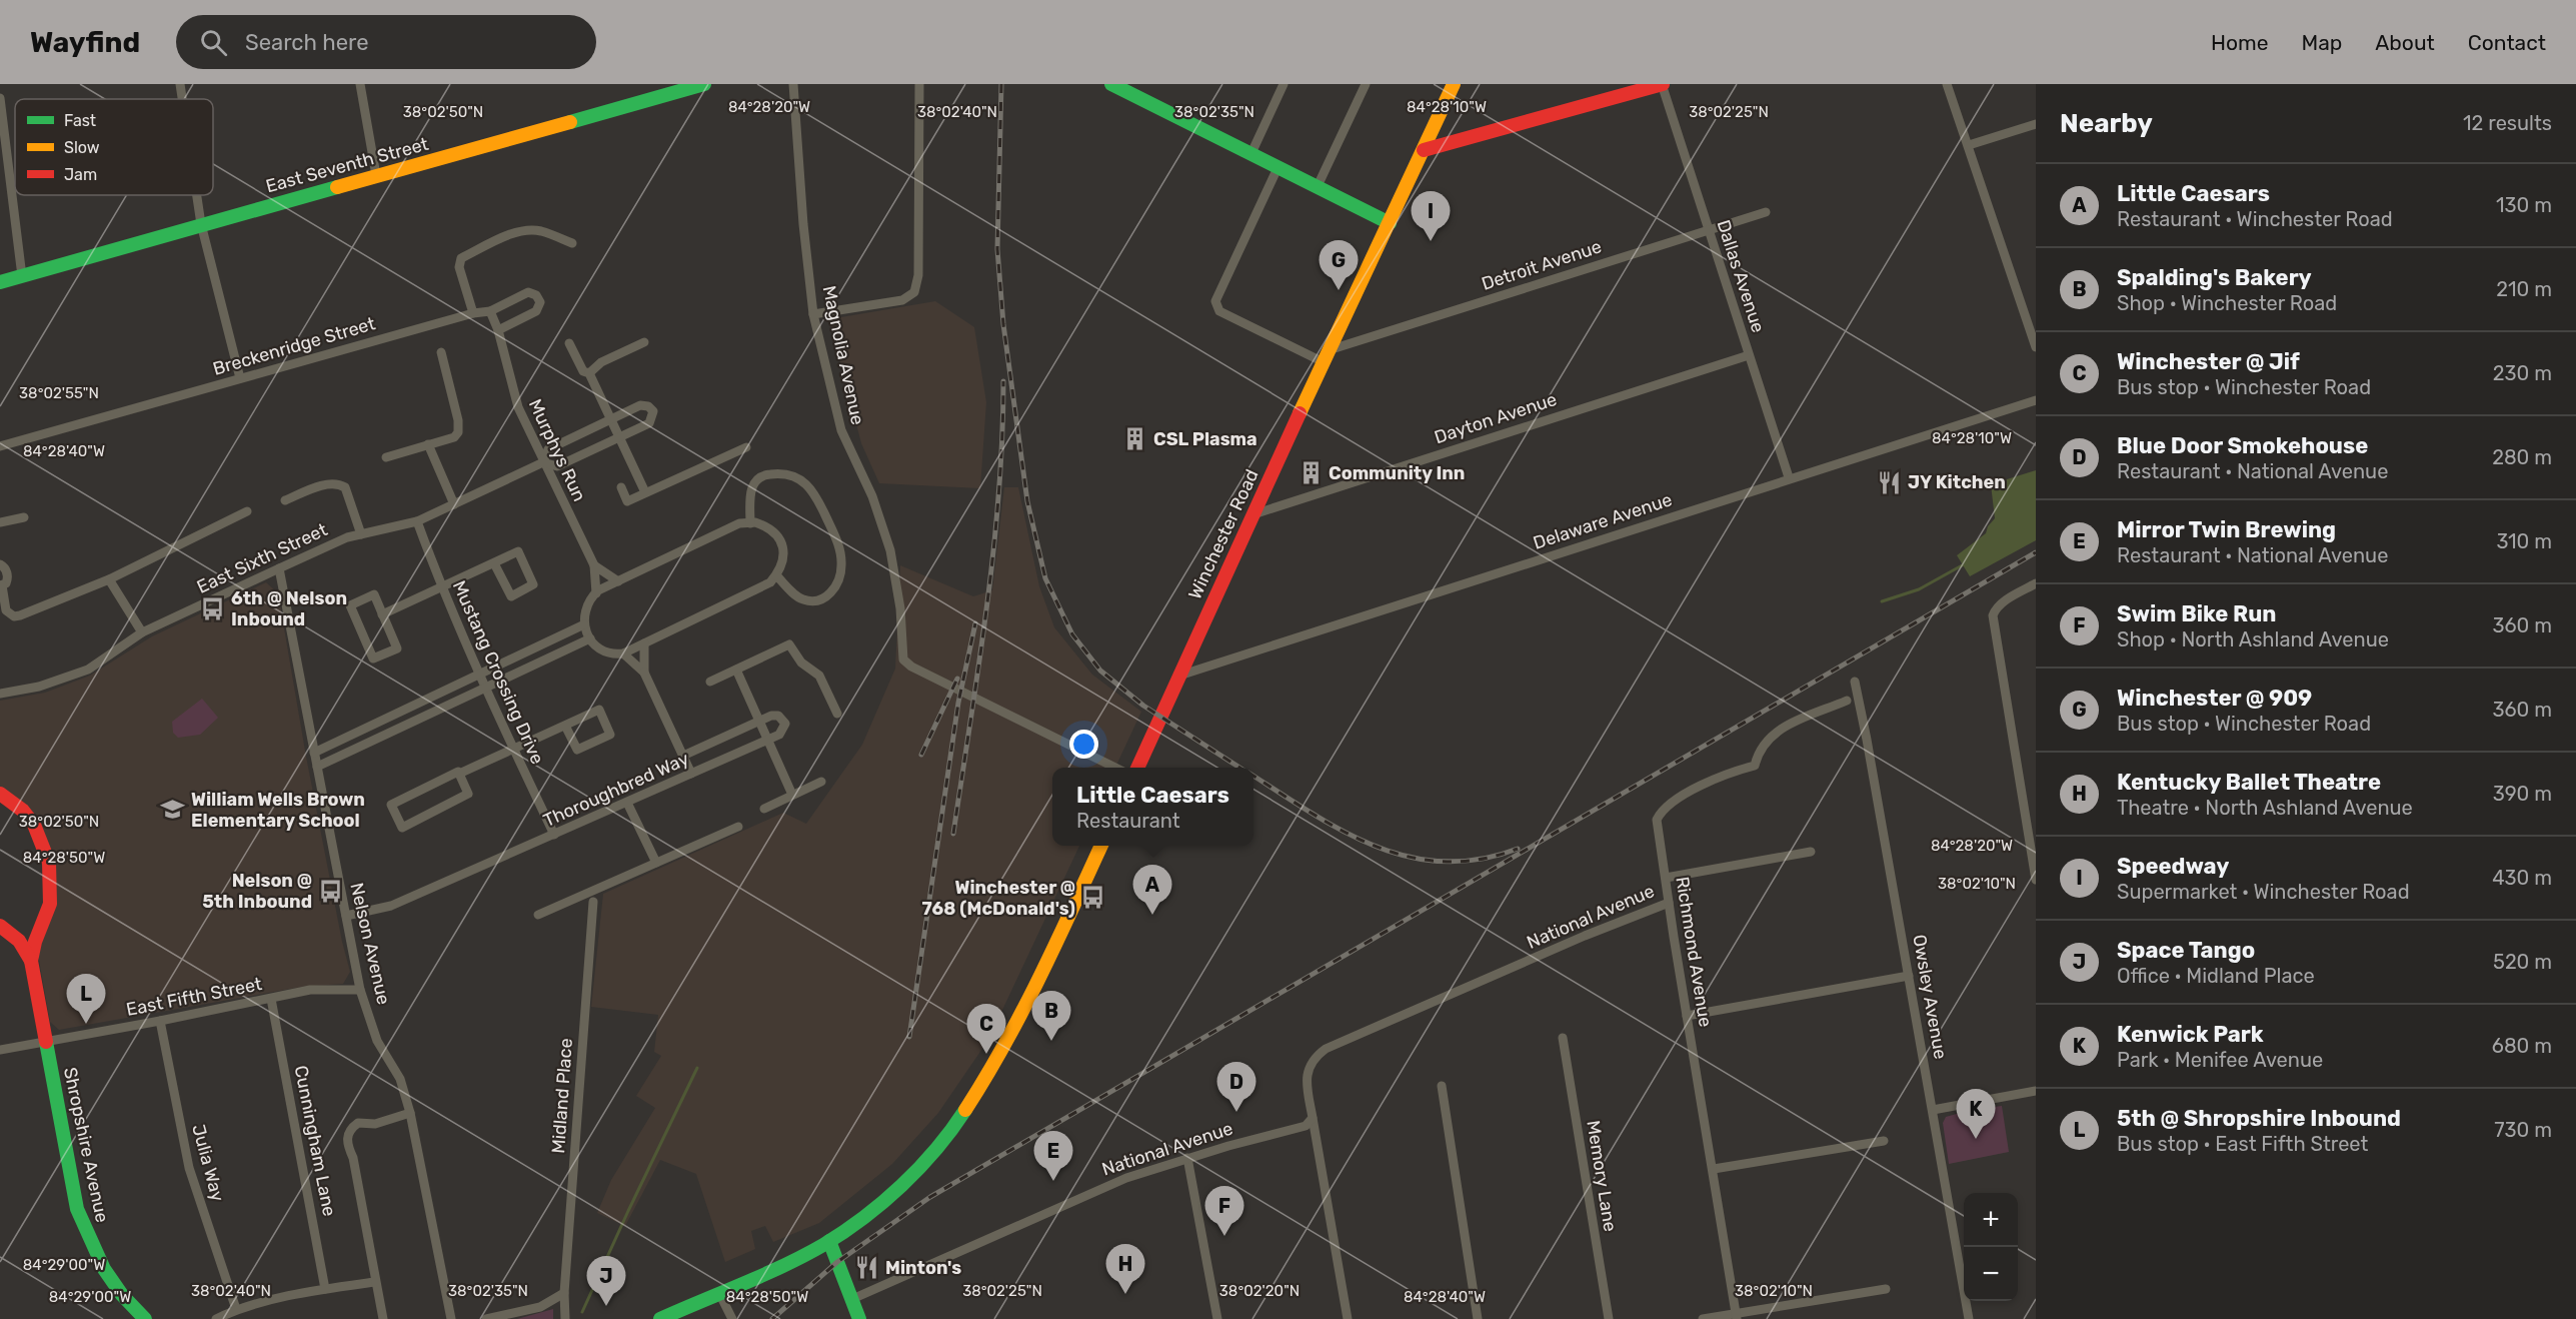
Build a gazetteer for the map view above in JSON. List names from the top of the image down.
{
  "streets": {
    "street": [
      "East Seventh Street",
      "Detroit Avenue",
      "Dallas Avenue",
      "Breckenridge Street",
      "Magnolia Avenue",
      "Dayton Avenue",
      "Murphys Run",
      "Delaware Avenue",
      "Winchester Road",
      "East Sixth Street",
      "Mustang Crossing Drive",
      "Thoroughbred Way",
      "National Avenue",
      "Nelson Avenue",
      "Richmond Avenue",
      "East Fifth Street",
      "Owsley Avenue",
      "Midland Place",
      "Cunningham Lane",
      "Shropshire Avenue",
      "Julia Way",
      "Memory Lane"
    ]
  },
  "crossings": [
    ["Detroit Avenue", "Dallas Avenue"],
    ["Detroit Avenue", "Winchester Road"],
    ["Dallas Avenue", "Dayton Avenue"],
    ["Dallas Avenue", "Delaware Avenue"],
    ["Breckenridge Street", "Murphys Run"],
    ["Dayton Avenue", "Winchester Road"],
    ["Murphys Run", "East Sixth Street"],
    ["Delaware Avenue", "Winchester Road"],
    ["East Sixth Street", "Mustang Crossing Drive"],
    ["East Sixth Street", "Nelson Avenue"],
    ["Mustang Crossing Drive", "Thoroughbred Way"],
    ["Thoroughbred Way", "Nelson Avenue"],
    ["National Avenue", "Richmond Avenue"],
    ["Nelson Avenue", "East Fifth Street"],
    ["East Fifth Street", "Cunningham Lane"],
    ["East Fifth Street", "Shropshire Avenue"],
    ["East Fifth Street", "Julia Way"]
  ],
  "places": {
    "building": ["CSL Plasma", "Community Inn"],
    "restaurant": ["JY Kitchen", "Minton's"],
    "bus stop": ["6th @ Nelson Inbound", "Nelson @ 5th Inbound", "Winchester @ 768 (McDonald's)"],
    "school or university": ["William Wells Brown Elementary School"]
  },
  "legend": ["Fast", "Slow", "Jam"],
  "page": {
    "header": "Wayfind",
    "search": "Search here",
    "nav": [
      "Home",
      "Map",
      "About",
      "Contact"
    ],
    "heading": ["Nearby", "12 results"],
    "list": [
      {
        "mark": "A",
        "name": "Little Caesars",
        "note": "Restaurant · Winchester Road",
        "value": "130 m"
      },
      {
        "mark": "B",
        "name": "Spalding's Bakery",
        "note": "Shop · Winchester Road",
        "value": "210 m"
      },
      {
        "mark": "C",
        "name": "Winchester @ Jif",
        "note": "Bus stop · Winchester Road",
        "value": "230 m"
      },
      {
        "mark": "D",
        "name": "Blue Door Smokehouse",
        "note": "Restaurant · National Avenue",
        "value": "280 m"
      },
      {
        "mark": "E",
        "name": "Mirror Twin Brewing",
        "note": "Restaurant · National Avenue",
        "value": "310 m"
      },
      {
        "mark": "F",
        "name": "Swim Bike Run",
        "note": "Shop · North Ashland Avenue",
        "value": "360 m"
      },
      {
        "mark": "G",
        "name": "Winchester @ 909",
        "note": "Bus stop · Winchester Road",
        "value": "360 m"
      },
      {
        "mark": "H",
        "name": "Kentucky Ballet Theatre",
        "note": "Theatre · North Ashland Avenue",
        "value": "390 m"
      },
      {
        "mark": "I",
        "name": "Speedway",
        "note": "Supermarket · Winchester Road",
        "value": "430 m"
      },
      {
        "mark": "J",
        "name": "Space Tango",
        "note": "Office · Midland Place",
        "value": "520 m"
      },
      {
        "mark": "K",
        "name": "Kenwick Park",
        "note": "Park · Menifee Avenue",
        "value": "680 m"
      },
      {
        "mark": "L",
        "name": "5th @ Shropshire Inbound",
        "note": "Bus stop · East Fifth Street",
        "value": "730 m"
      }
    ],
    "pins": [
      "I",
      "G",
      "A",
      "L",
      "B",
      "C",
      "D",
      "K",
      "E",
      "F",
      "H",
      "J"
    ],
    "popup": ["Little Caesars", "Restaurant"],
    "map_buttons": ["+", "−"]
  },
  "coordinates": [
    "84°28'20\"W",
    "84°28'10\"W",
    "38°02'50\"N",
    "38°02'40\"N",
    "38°02'35\"N",
    "38°02'25\"N",
    "38°02'55\"N",
    "84°28'40\"W",
    "84°28'50\"W",
    "38°02'10\"N",
    "84°29'00\"W",
    "38°02'20\"N"
  ]
}
